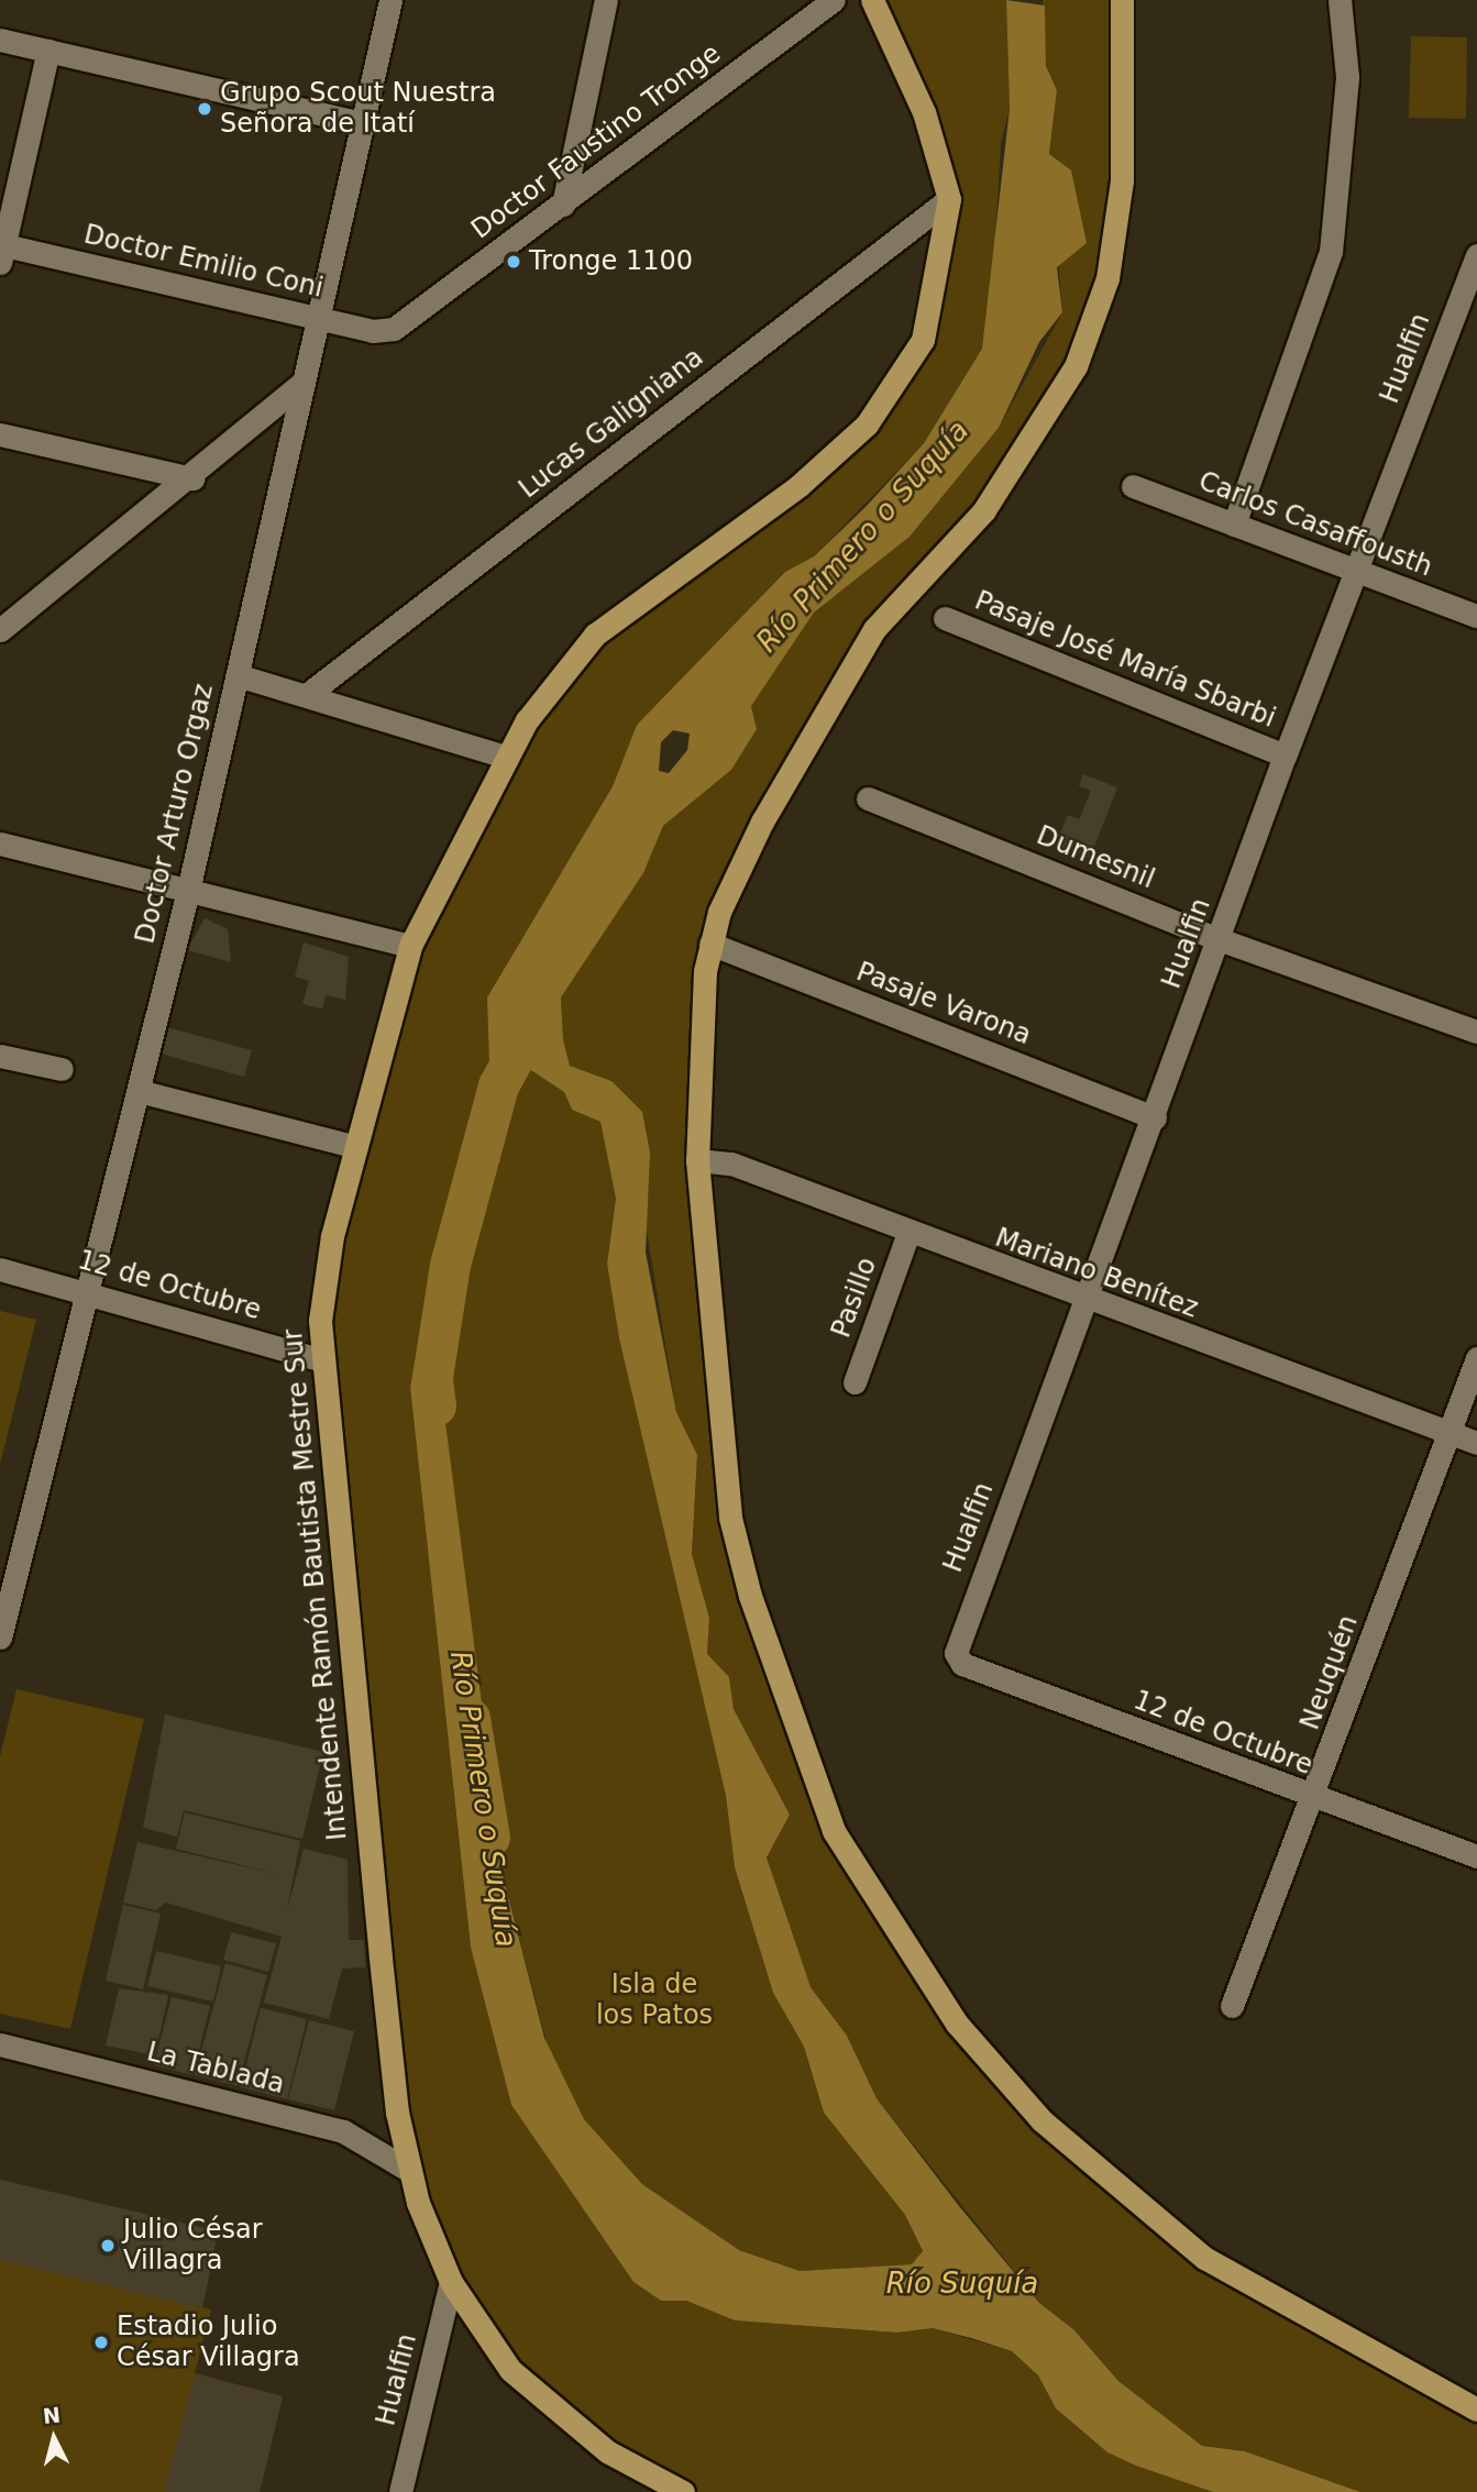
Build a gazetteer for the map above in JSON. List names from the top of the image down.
{
  "streets": {
    "main road": ["Intendente Ramón Bautista Mestre Sur"],
    "street": [
      "Doctor Faustino Tronge",
      "Doctor Emilio Coni",
      "Hualfin",
      "Lucas Galigniana",
      "Carlos Casaffousth",
      "Pasaje José María Sbarbi",
      "Doctor Arturo Orgaz",
      "Dumesnil",
      "Pasaje Varona",
      "Mariano Benítez",
      "12 de Octubre",
      "Pasillo",
      "Neuquén",
      "La Tablada"
    ]
  },
  "crossings": [
    ["Doctor Faustino Tronge", "Doctor Emilio Coni"],
    ["Doctor Emilio Coni", "Doctor Arturo Orgaz"],
    ["Hualfin", "Carlos Casaffousth"],
    ["Hualfin", "Pasaje José María Sbarbi"],
    ["Hualfin", "Dumesnil"],
    ["Hualfin", "Pasaje Varona"],
    ["Hualfin", "Mariano Benítez"],
    ["Hualfin", "12 de Octubre"],
    ["Hualfin", "Intendente Ramón Bautista Mestre Sur"],
    ["Lucas Galigniana", "Intendente Ramón Bautista Mestre Sur"],
    ["Doctor Arturo Orgaz", "12 de Octubre"],
    ["Mariano Benítez", "Pasillo"],
    ["Mariano Benítez", "Neuquén"],
    ["12 de Octubre", "Intendente Ramón Bautista Mestre Sur"],
    ["12 de Octubre", "Neuquén"],
    ["Intendente Ramón Bautista Mestre Sur", "La Tablada"]
  ],
  "water": ["Río Primero o Suquía", "Río Suquía"],
  "parks": ["Isla de los Patos"],
  "places": [
    "Grupo Scout Nuestra Señora de Itatí",
    "Tronge 1100",
    "Julio César Villagra",
    "Estadio Julio César Villagra"
  ],
  "north": "top"
}
